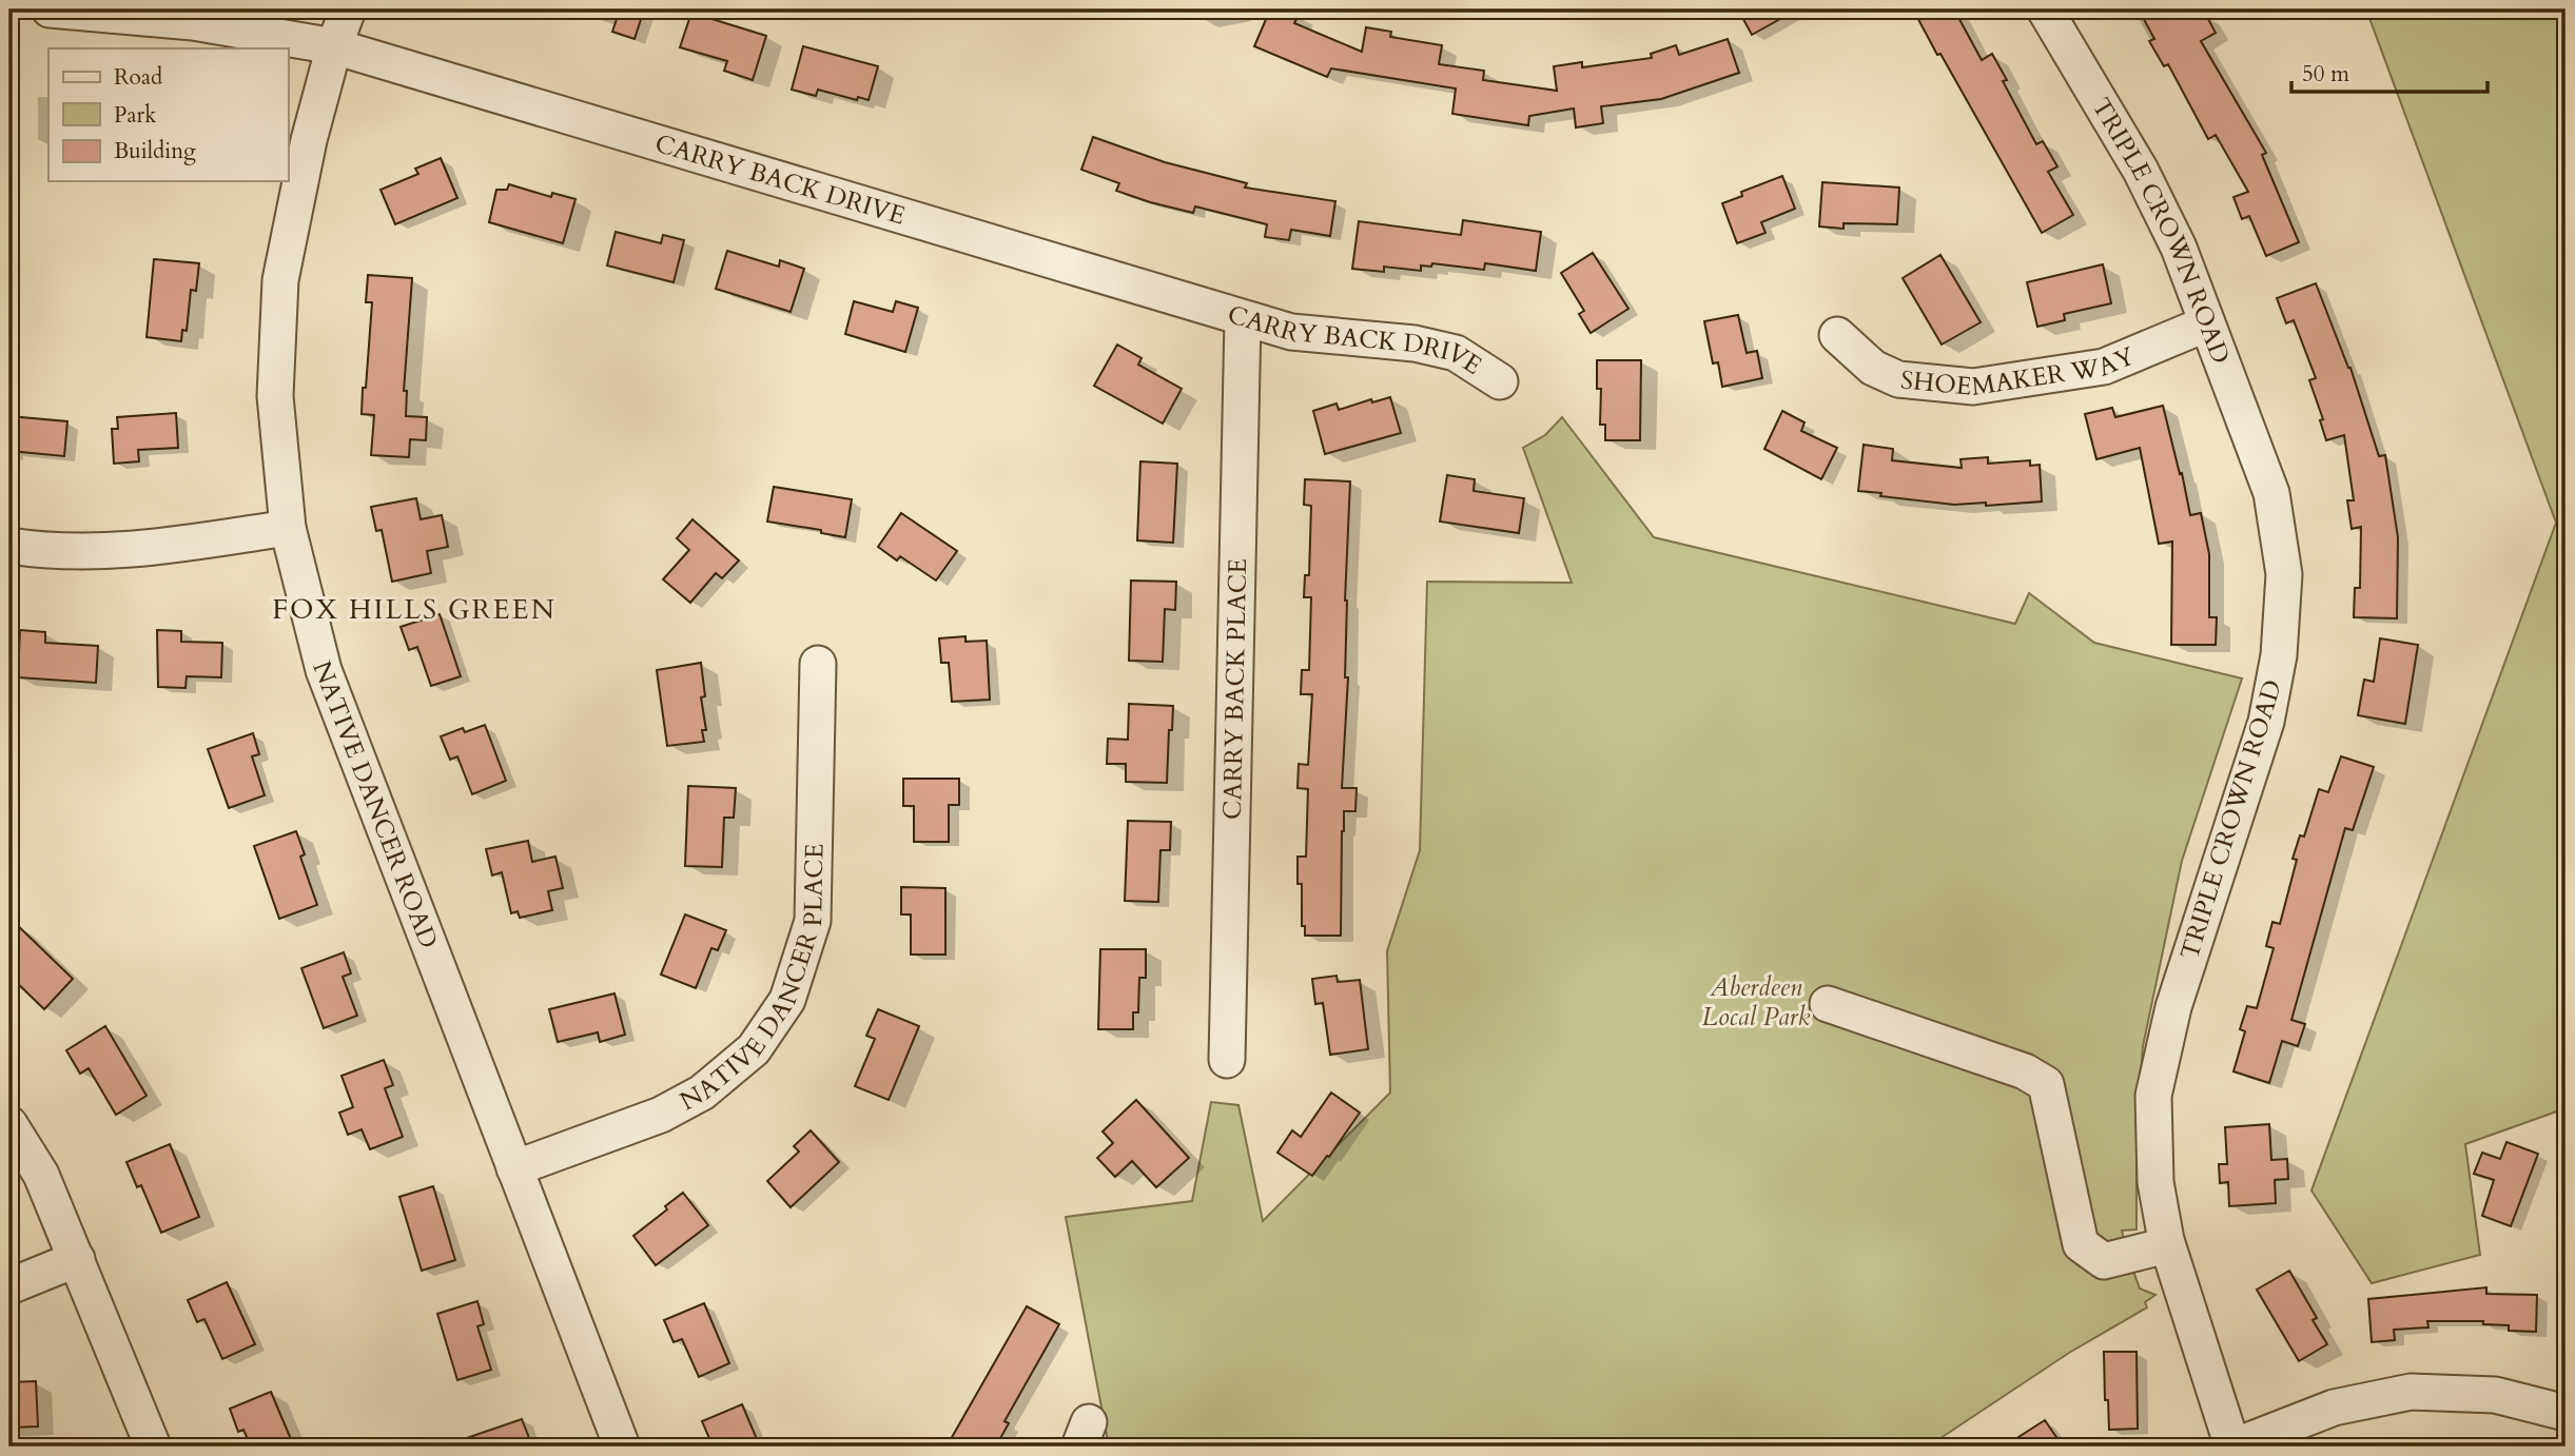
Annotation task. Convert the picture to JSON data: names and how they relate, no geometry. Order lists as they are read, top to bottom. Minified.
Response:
{"streets":{"street":["CARRY BACK DRIVE","TRIPLE CROWN ROAD","SHOEMAKER WAY","CARRY BACK PLACE","NATIVE DANCER ROAD","NATIVE DANCER PLACE"]},"crossings":[["CARRY BACK DRIVE","CARRY BACK PLACE"],["CARRY BACK DRIVE","NATIVE DANCER ROAD"],["TRIPLE CROWN ROAD","SHOEMAKER WAY"],["NATIVE DANCER ROAD","NATIVE DANCER PLACE"]],"districts":["FOX HILLS GREEN"],"parks":["Aberdeen Local Park"],"legend":["Road","Park","Building"],"scale_bar":"50 m"}
